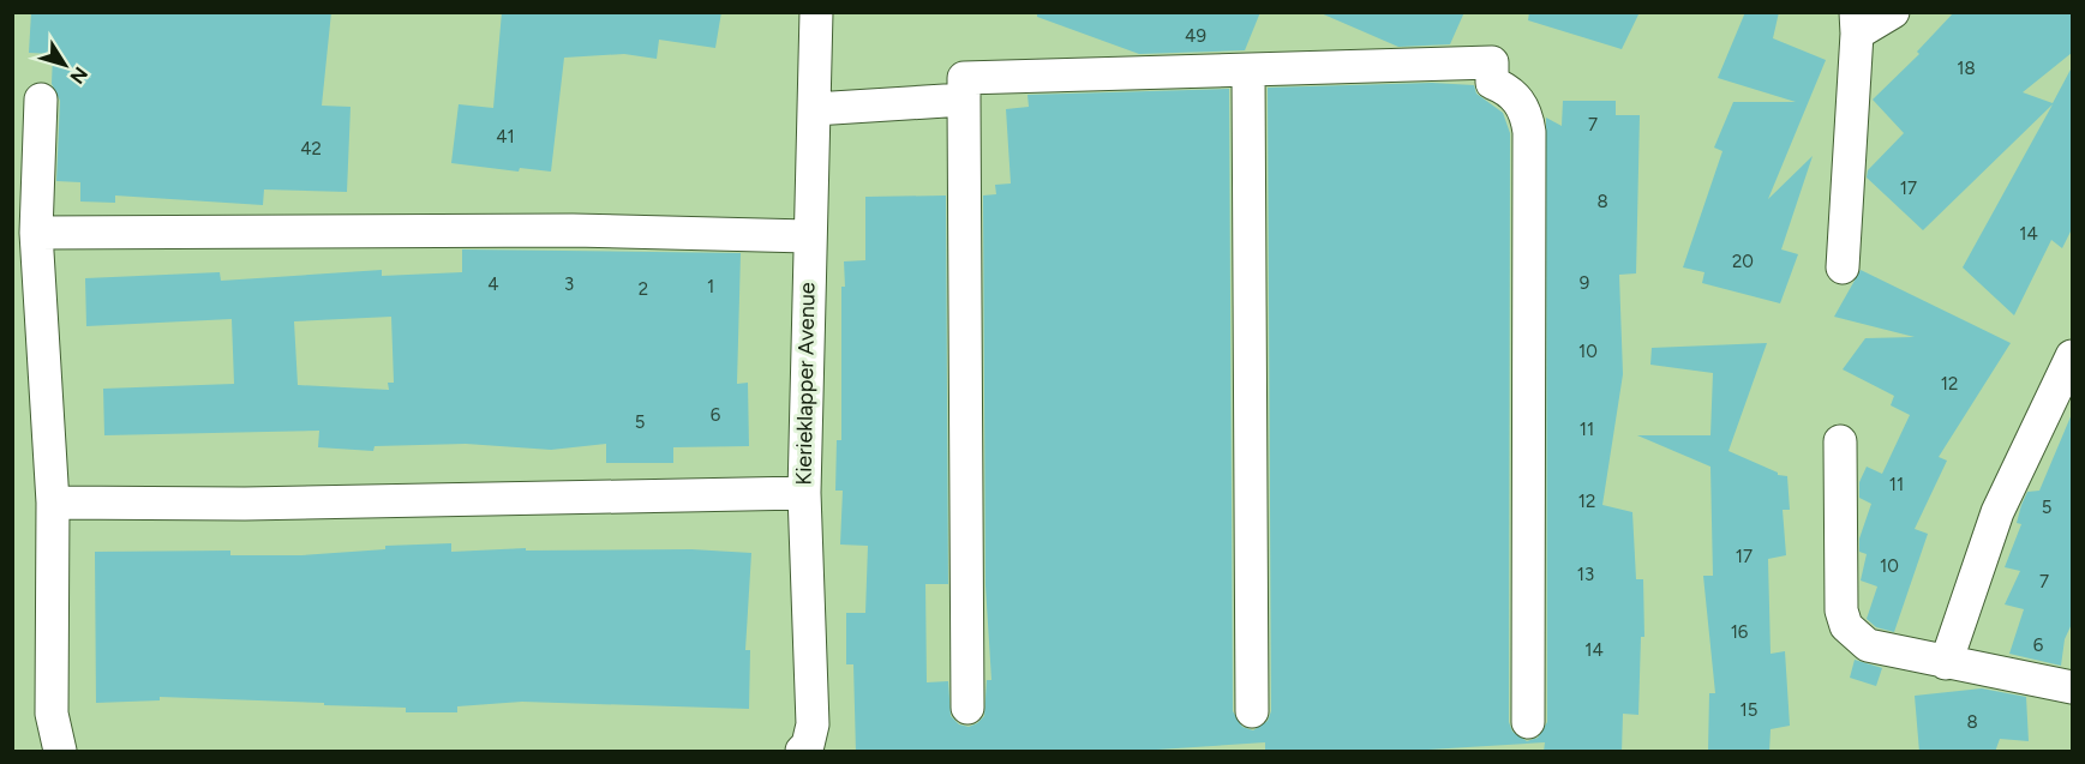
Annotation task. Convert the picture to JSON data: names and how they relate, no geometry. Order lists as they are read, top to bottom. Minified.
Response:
{"streets":{"street":["Kierieklapper Avenue"]},"house_numbers":["49","18","7","41","42","17","8","14","20","9","4","3","1","2","10","12","6","5","11","11","12","5","17","10","13","7","16","6","14","15","8"],"north":"bottom right"}
